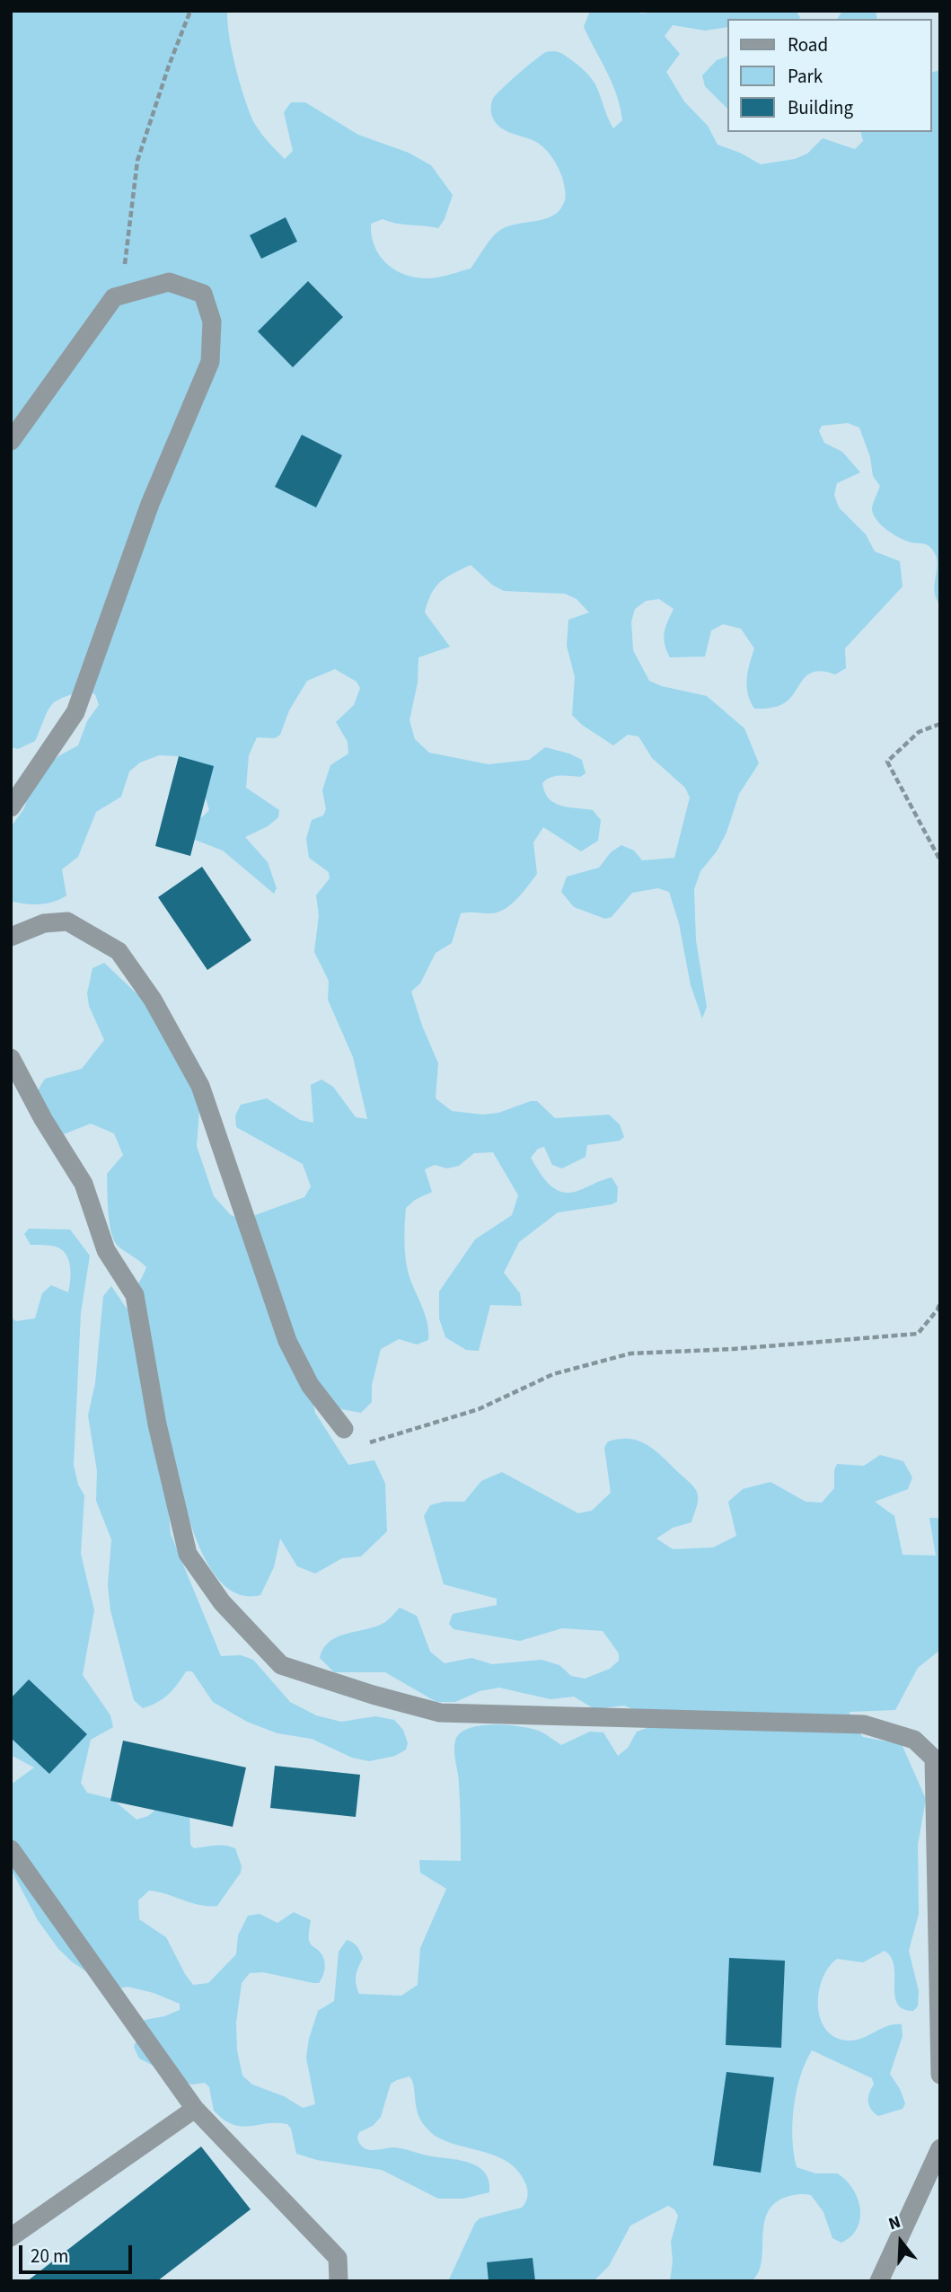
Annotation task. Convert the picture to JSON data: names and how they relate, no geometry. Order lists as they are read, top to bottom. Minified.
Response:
{"legend":["Road","Park","Building"],"scale_bar":"20 m","north":"top"}
